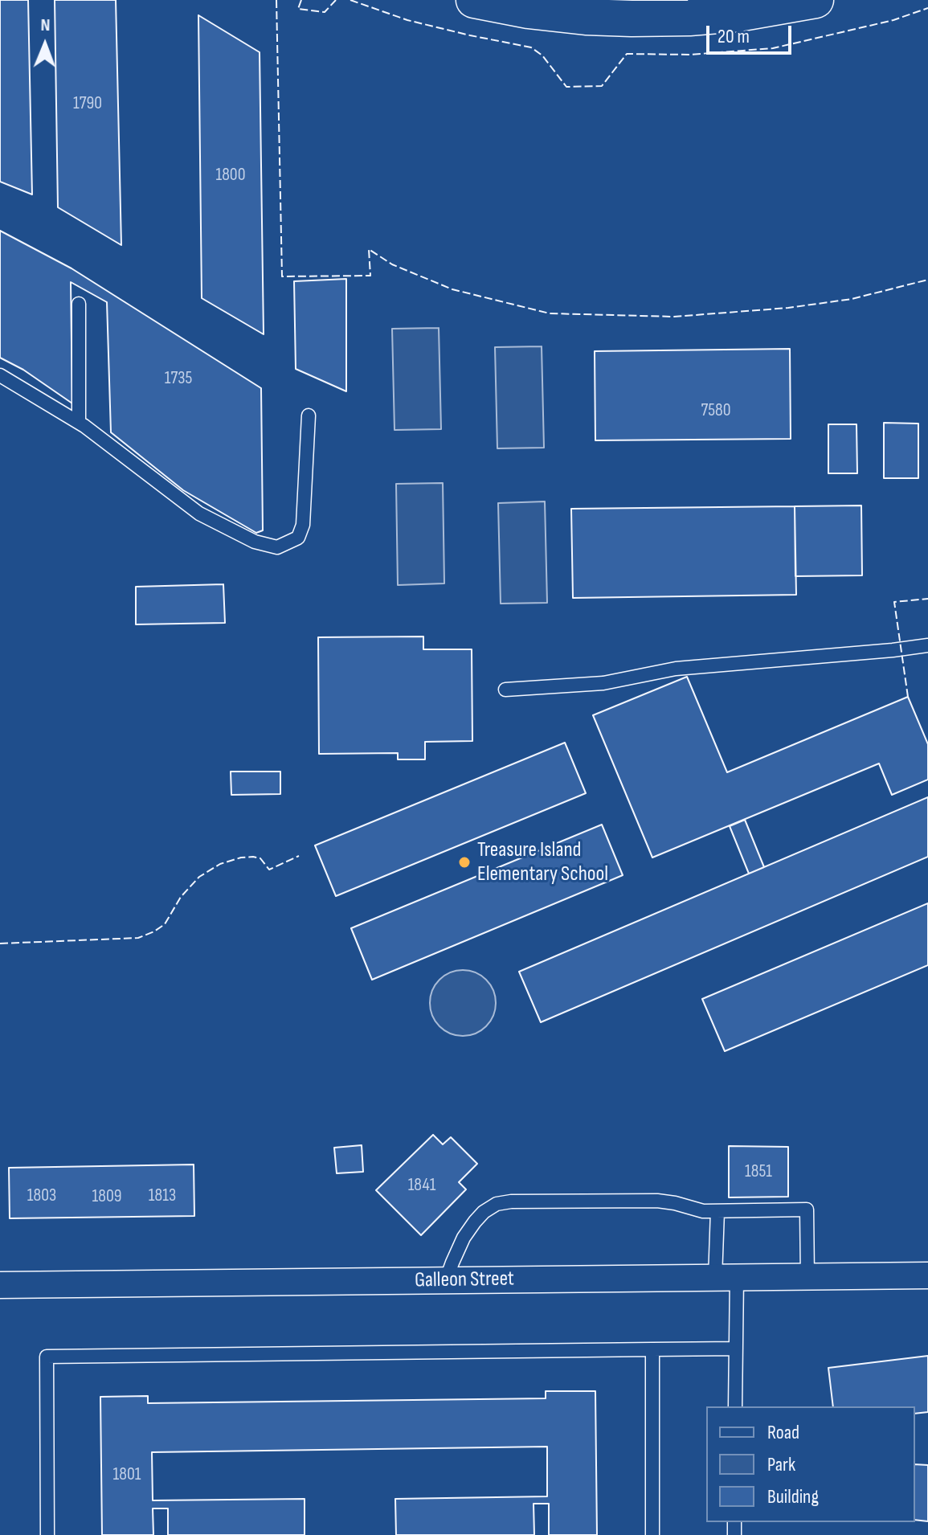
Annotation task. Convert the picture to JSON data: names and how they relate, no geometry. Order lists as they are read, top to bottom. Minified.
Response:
{"streets":{"street":["Galleon Street"]},"places":["Treasure Island Elementary School"],"house_numbers":["1790","1800","1735","7580","1851","1841","1803","1813","1809","1801"],"legend":["Road","Park","Building"],"scale_bar":"20 m","north":"top"}
